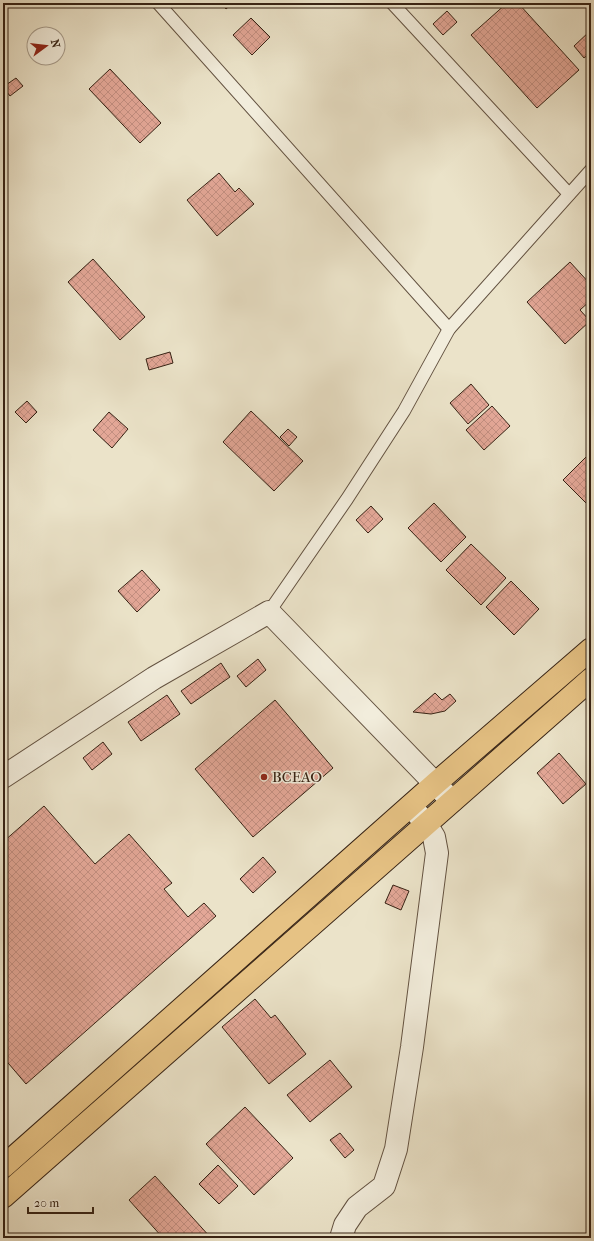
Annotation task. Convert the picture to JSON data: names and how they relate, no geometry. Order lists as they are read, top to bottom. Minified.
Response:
{"places":["BCEAO"],"scale_bar":"20 m","north":"right"}
